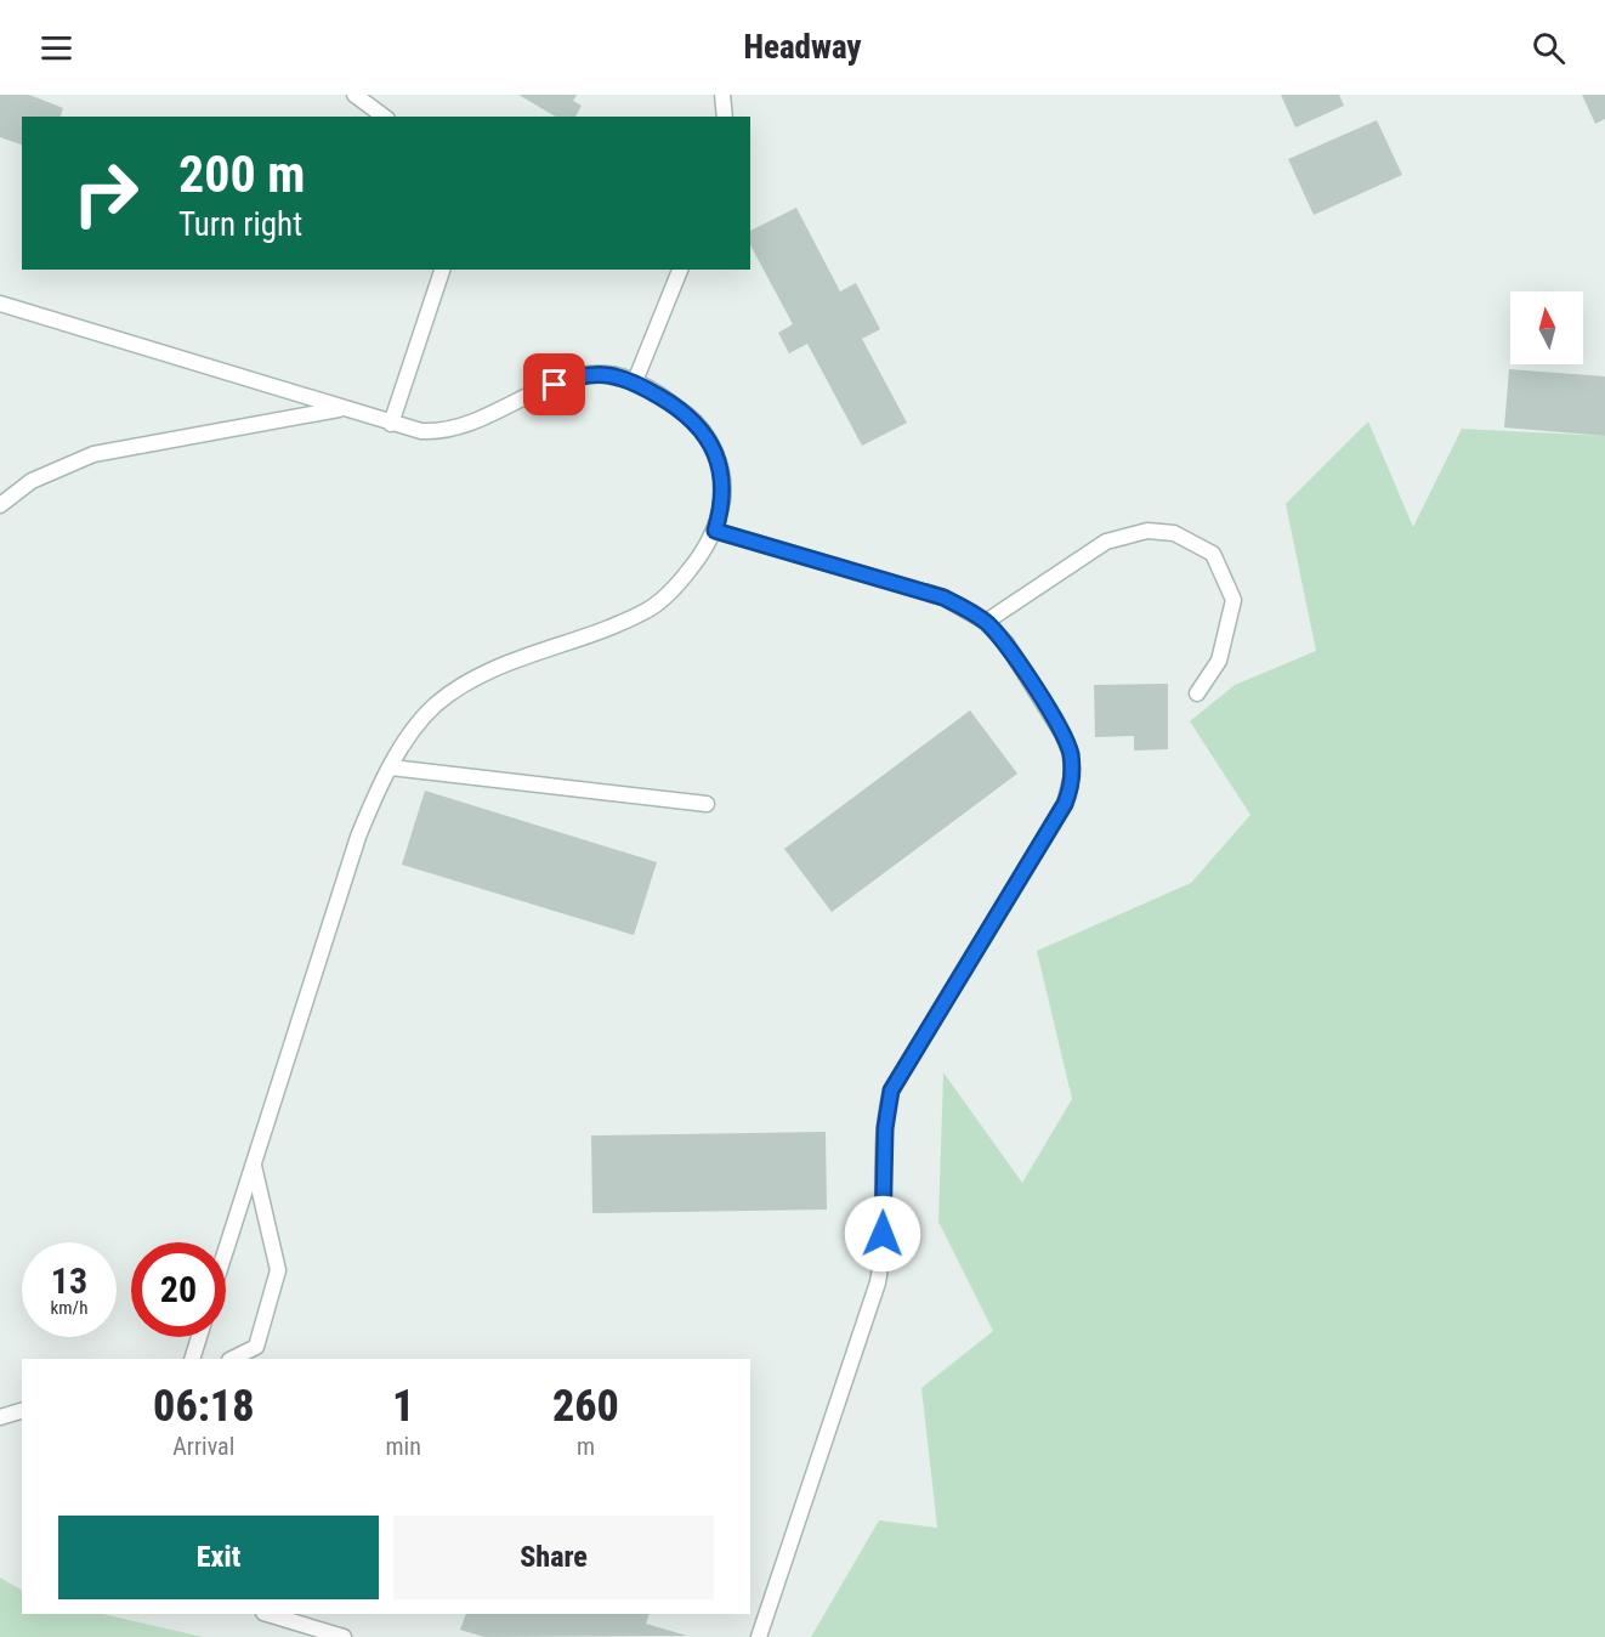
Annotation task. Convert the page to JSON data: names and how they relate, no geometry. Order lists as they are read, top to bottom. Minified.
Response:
{"north":"top","page":{"header":"Headway","turn":["200 m","Turn right"],"speed":"13 km/h","limit":"20","eta":["06:18","Arrival","1","min","260","m"],"buttons":["Exit","Share"]}}
